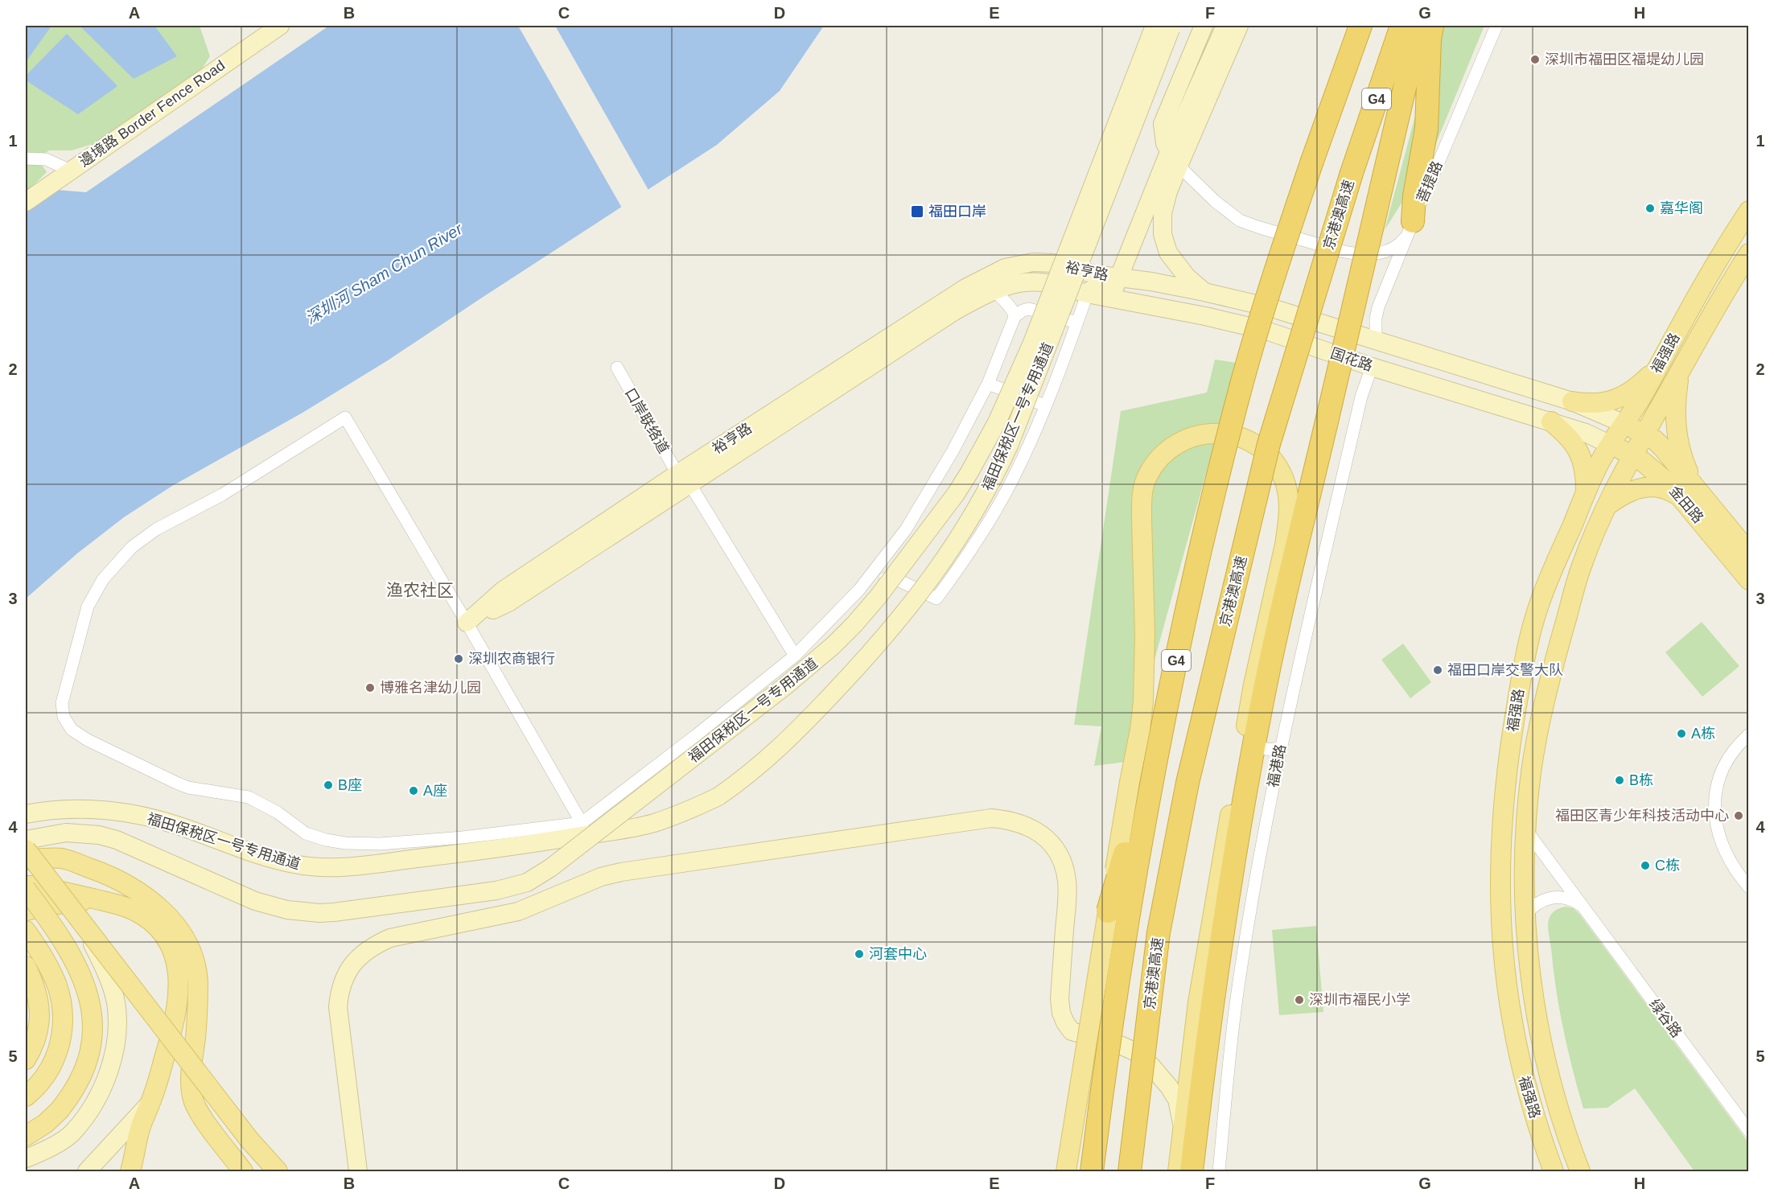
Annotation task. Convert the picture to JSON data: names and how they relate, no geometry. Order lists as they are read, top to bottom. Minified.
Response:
{"streets":{"highway":["G4","京港澳高速"],"main road":["邊境路 Border Fence Road","裕亨路","福强路","国花路","福田保税区一号专用通道","金田路"],"street":["菩提路","口岸联络道","福港路","绿谷路"]},"crossings":[["菩提路","国花路"],["裕亨路","国花路"],["裕亨路","口岸联络道"],["福强路","国花路"],["福强路","金田路"],["福强路","绿谷路"],["国花路","金田路"],["国花路","福港路"]],"districts":["渔农社区"],"water":["深圳河 Sham Chun River"],"places":{"other":["深圳市福田区福堤幼儿园","嘉华阁","深圳农商银行","福田口岸交警大队","博雅名津幼儿园","A栋","B栋","B座","A座","福田区青少年科技活动中心","C栋","河套中心","深圳市福民小学"],"transit":["福田口岸"]},"grid":{"columns":["A","B","C","D","E","F","G","H"],"rows":["1","2","3","4","5"]}}
